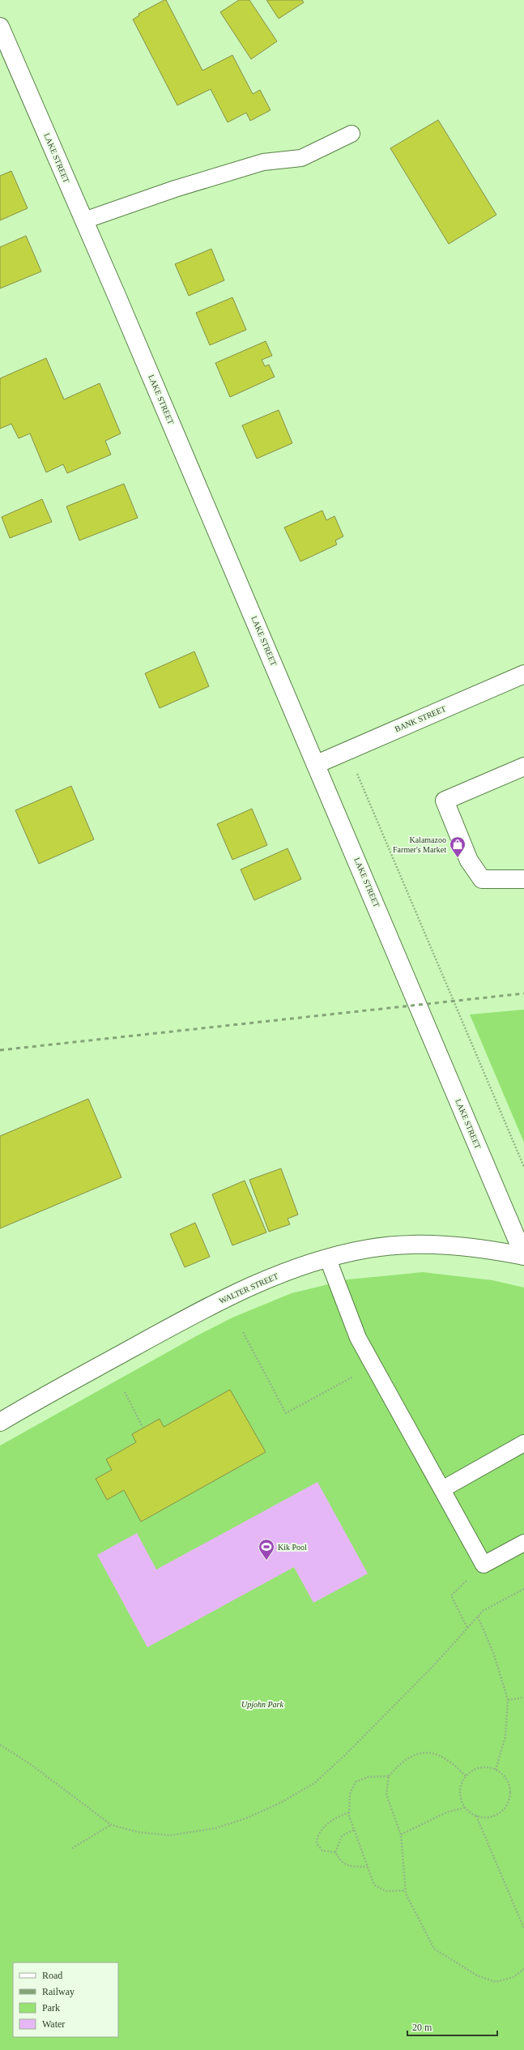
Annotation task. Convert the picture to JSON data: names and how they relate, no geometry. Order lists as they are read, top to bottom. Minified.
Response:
{"streets":{"street":["LAKE STREET","BANK STREET","WALTER STREET"]},"crossings":[["LAKE STREET","BANK STREET"],["LAKE STREET","WALTER STREET"]],"parks":["Upjohn Park"],"places":{"shop":["Kalamazoo Farmer's Market"],"sports":["Kik Pool"]},"legend":["Road","Railway","Park","Water"],"scale_bar":"20 m"}
